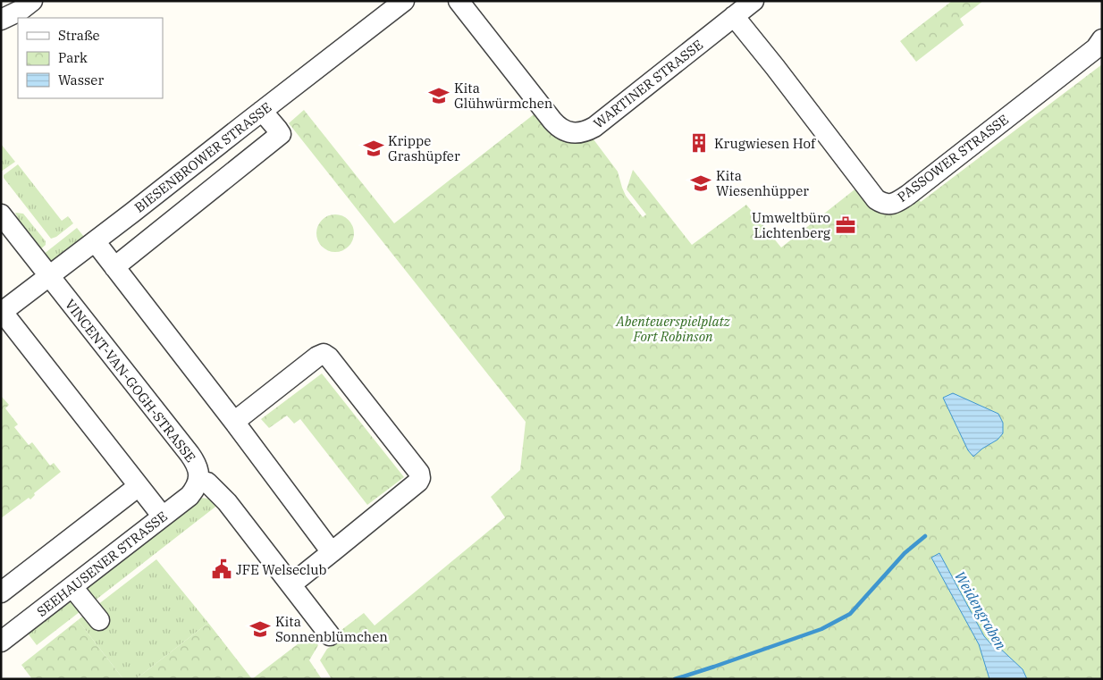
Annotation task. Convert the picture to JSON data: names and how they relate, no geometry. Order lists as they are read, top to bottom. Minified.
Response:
{"streets":{"street":["WARTINER STRASSE","BIESENBROWER STRASSE","PASSOWER STRASSE","VINCENT-VAN-GOGH-STRASSE","SEEHAUSENER STRASSE"]},"crossings":[["WARTINER STRASSE","PASSOWER STRASSE"],["BIESENBROWER STRASSE","VINCENT-VAN-GOGH-STRASSE"],["VINCENT-VAN-GOGH-STRASSE","SEEHAUSENER STRASSE"]],"water":["Weidengraben"],"parks":["Abenteuerspielplatz Fort Robinson"],"places":{"school or university":["Kita Glühwürmchen","Krippe Grashüpfer","Kita Wiesenhüpper","Kita Sonnenblümchen"],"building":["Krugwiesen Hof"],"office":["Umweltbüro Lichtenberg"],"public building":["JFE Welseclub"]},"legend":["Straße","Park","Wasser"]}
